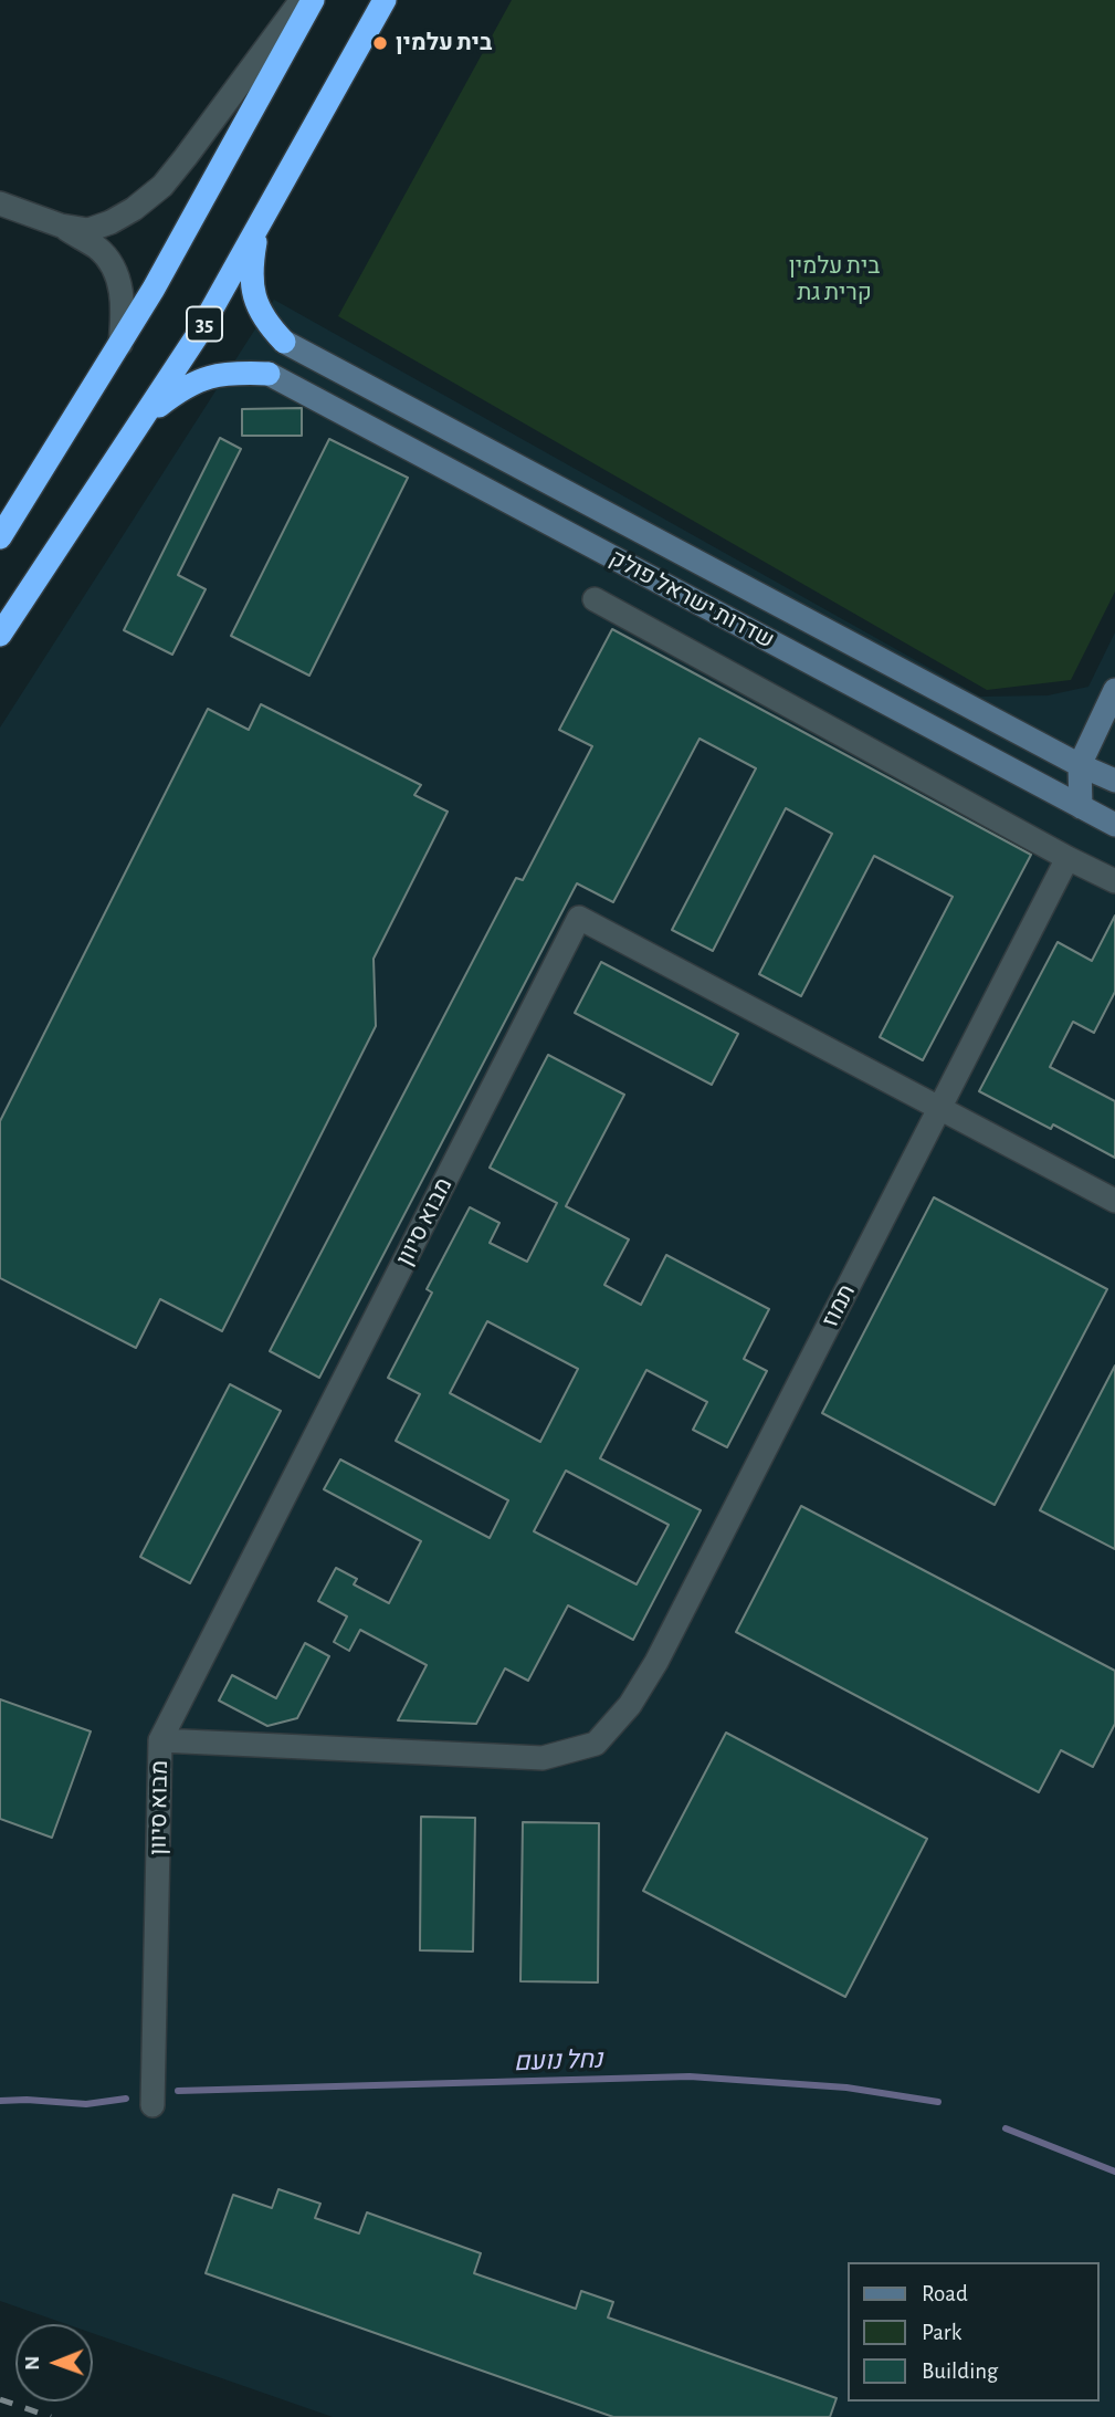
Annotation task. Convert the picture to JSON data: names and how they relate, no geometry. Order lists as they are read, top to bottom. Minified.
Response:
{"streets":{"highway":["35"],"street":["שדרות ישראל פולק","מבוא סיוון","תמוז"]},"crossings":[["מבוא סיוון","תמוז"]],"water":["נחל נועם"],"parks":["בית עלמין קרית גת"],"places":["בית עלמין"],"legend":["Road","Park","Building"],"north":"left"}
